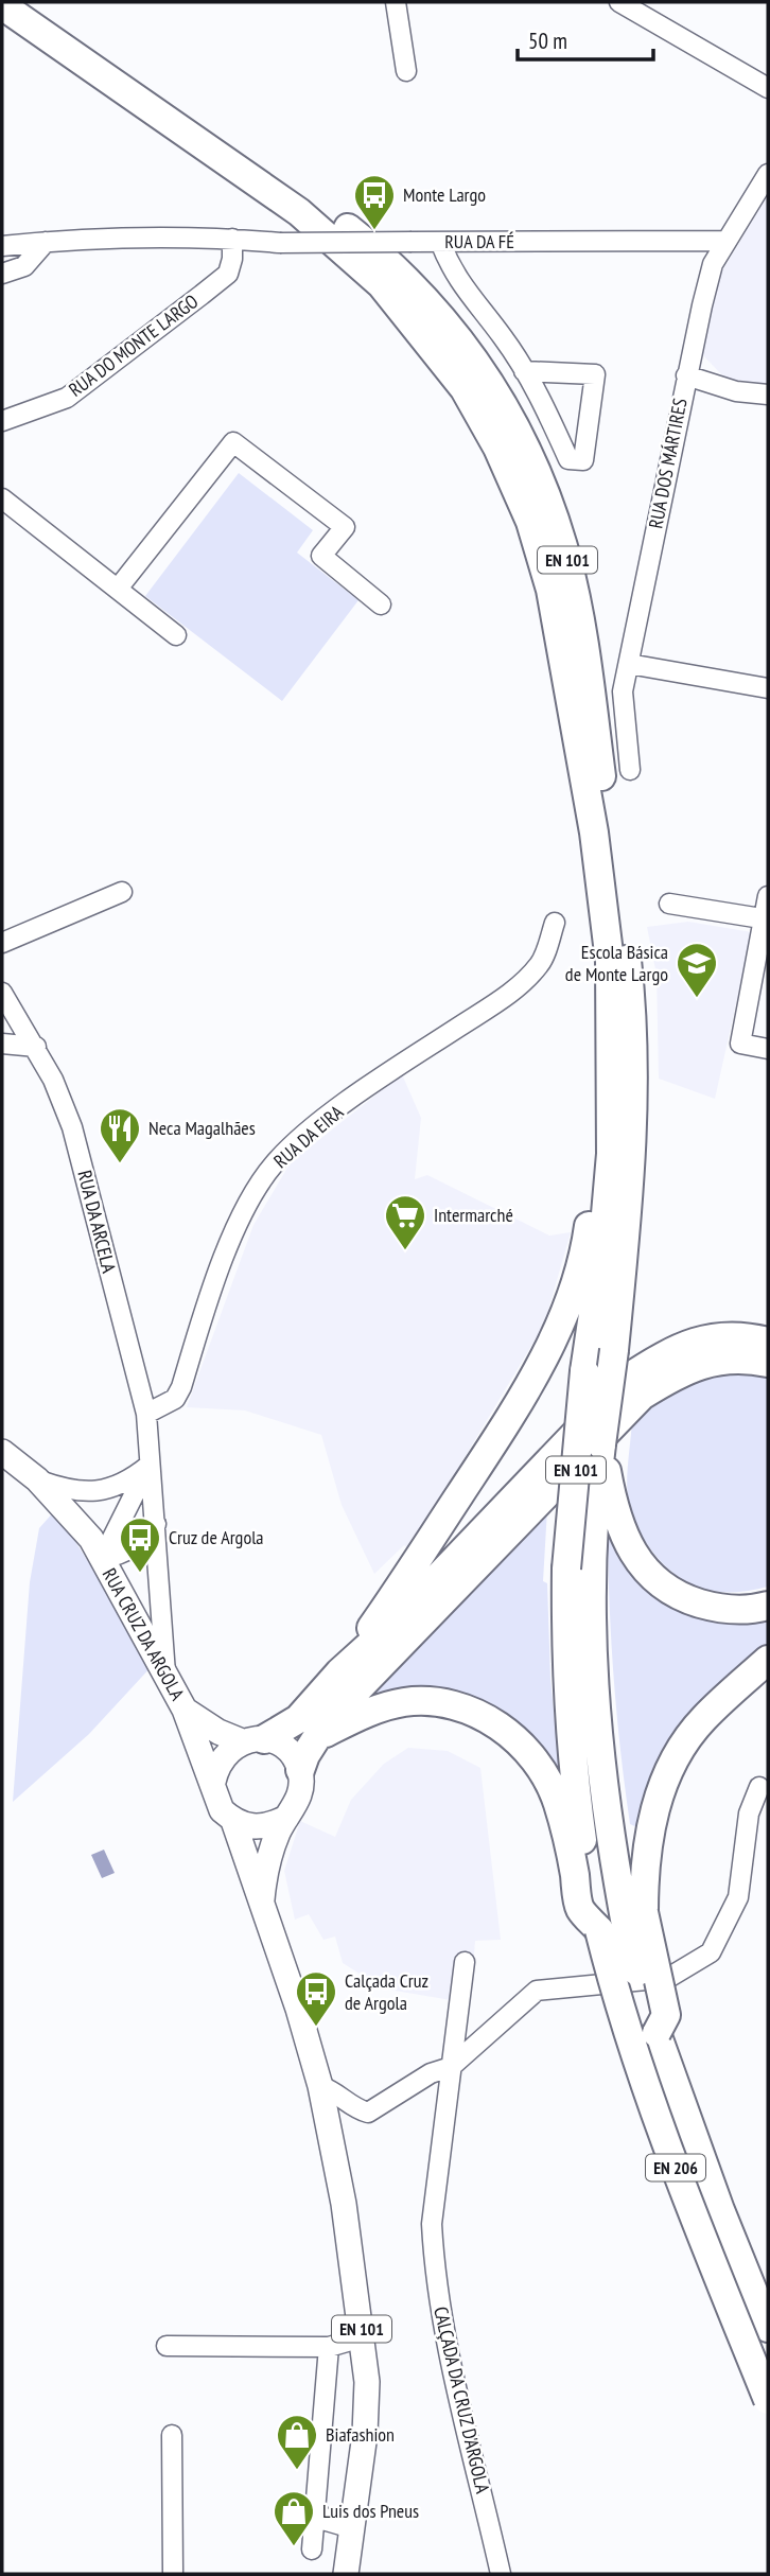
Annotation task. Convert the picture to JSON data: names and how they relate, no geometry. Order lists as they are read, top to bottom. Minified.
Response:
{"streets":{"highway":["EN 101","EN 206"],"main road":["RUA CRUZ DA ARGOLA"],"street":["RUA DA FÉ","RUA DO MONTE LARGO","RUA DOS MÁRTIRES","RUA DA EIRA","RUA DA ARCELA","CALÇADA DA CRUZ D'ARGOLA"]},"crossings":[["RUA DA FÉ","RUA DO MONTE LARGO"],["RUA DA FÉ","RUA DOS MÁRTIRES"],["EN 101","RUA CRUZ DA ARGOLA"],["EN 101","EN 206"],["RUA DA EIRA","RUA DA ARCELA"],["RUA DA ARCELA","RUA CRUZ DA ARGOLA"]],"places":{"bus stop":["Monte Largo","Cruz de Argola","Calçada Cruz de Argola"],"school or university":["Escola Básica de Monte Largo"],"restaurant":["Neca Magalhães"],"supermarket":["Intermarché"],"shop":["Biafashion","Luis dos Pneus"]},"scale_bar":"50 m"}
